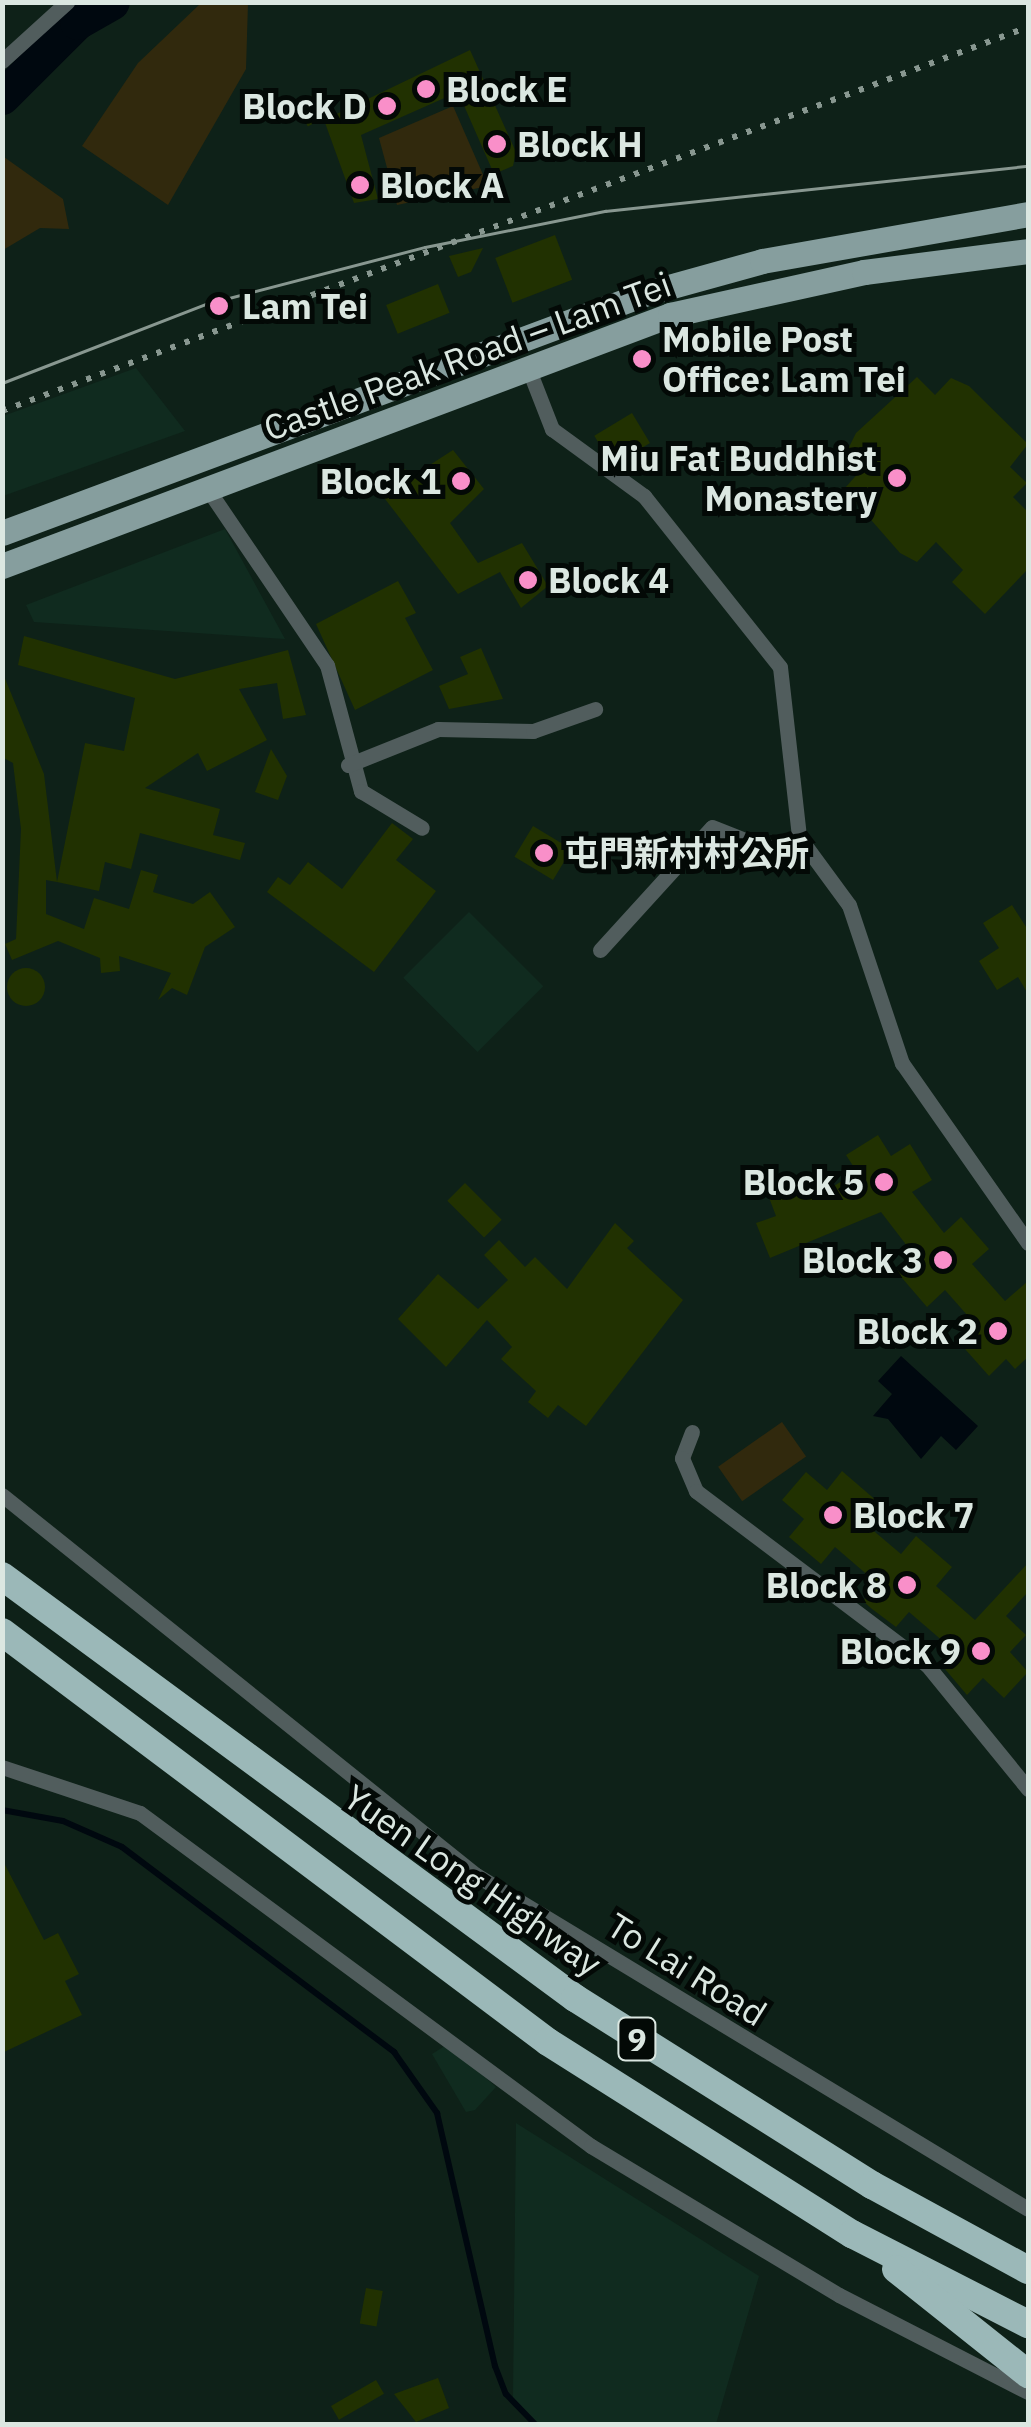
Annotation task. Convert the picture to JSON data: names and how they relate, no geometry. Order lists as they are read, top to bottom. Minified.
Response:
{"streets":{"highway":["Yuen Long Highway","9"],"main road":["Castle Peak Road – Lam Tei"],"street":["To Lai Road"]},"places":["Block E","Block D","Block H","Block A","Lam Tei","Mobile Post Office: Lam Tei","Miu Fat Buddhist Monastery","Block 1","Block 4","屯門新村村公所","Block 5","Block 3","Block 2","Block 7","Block 8","Block 9"]}
